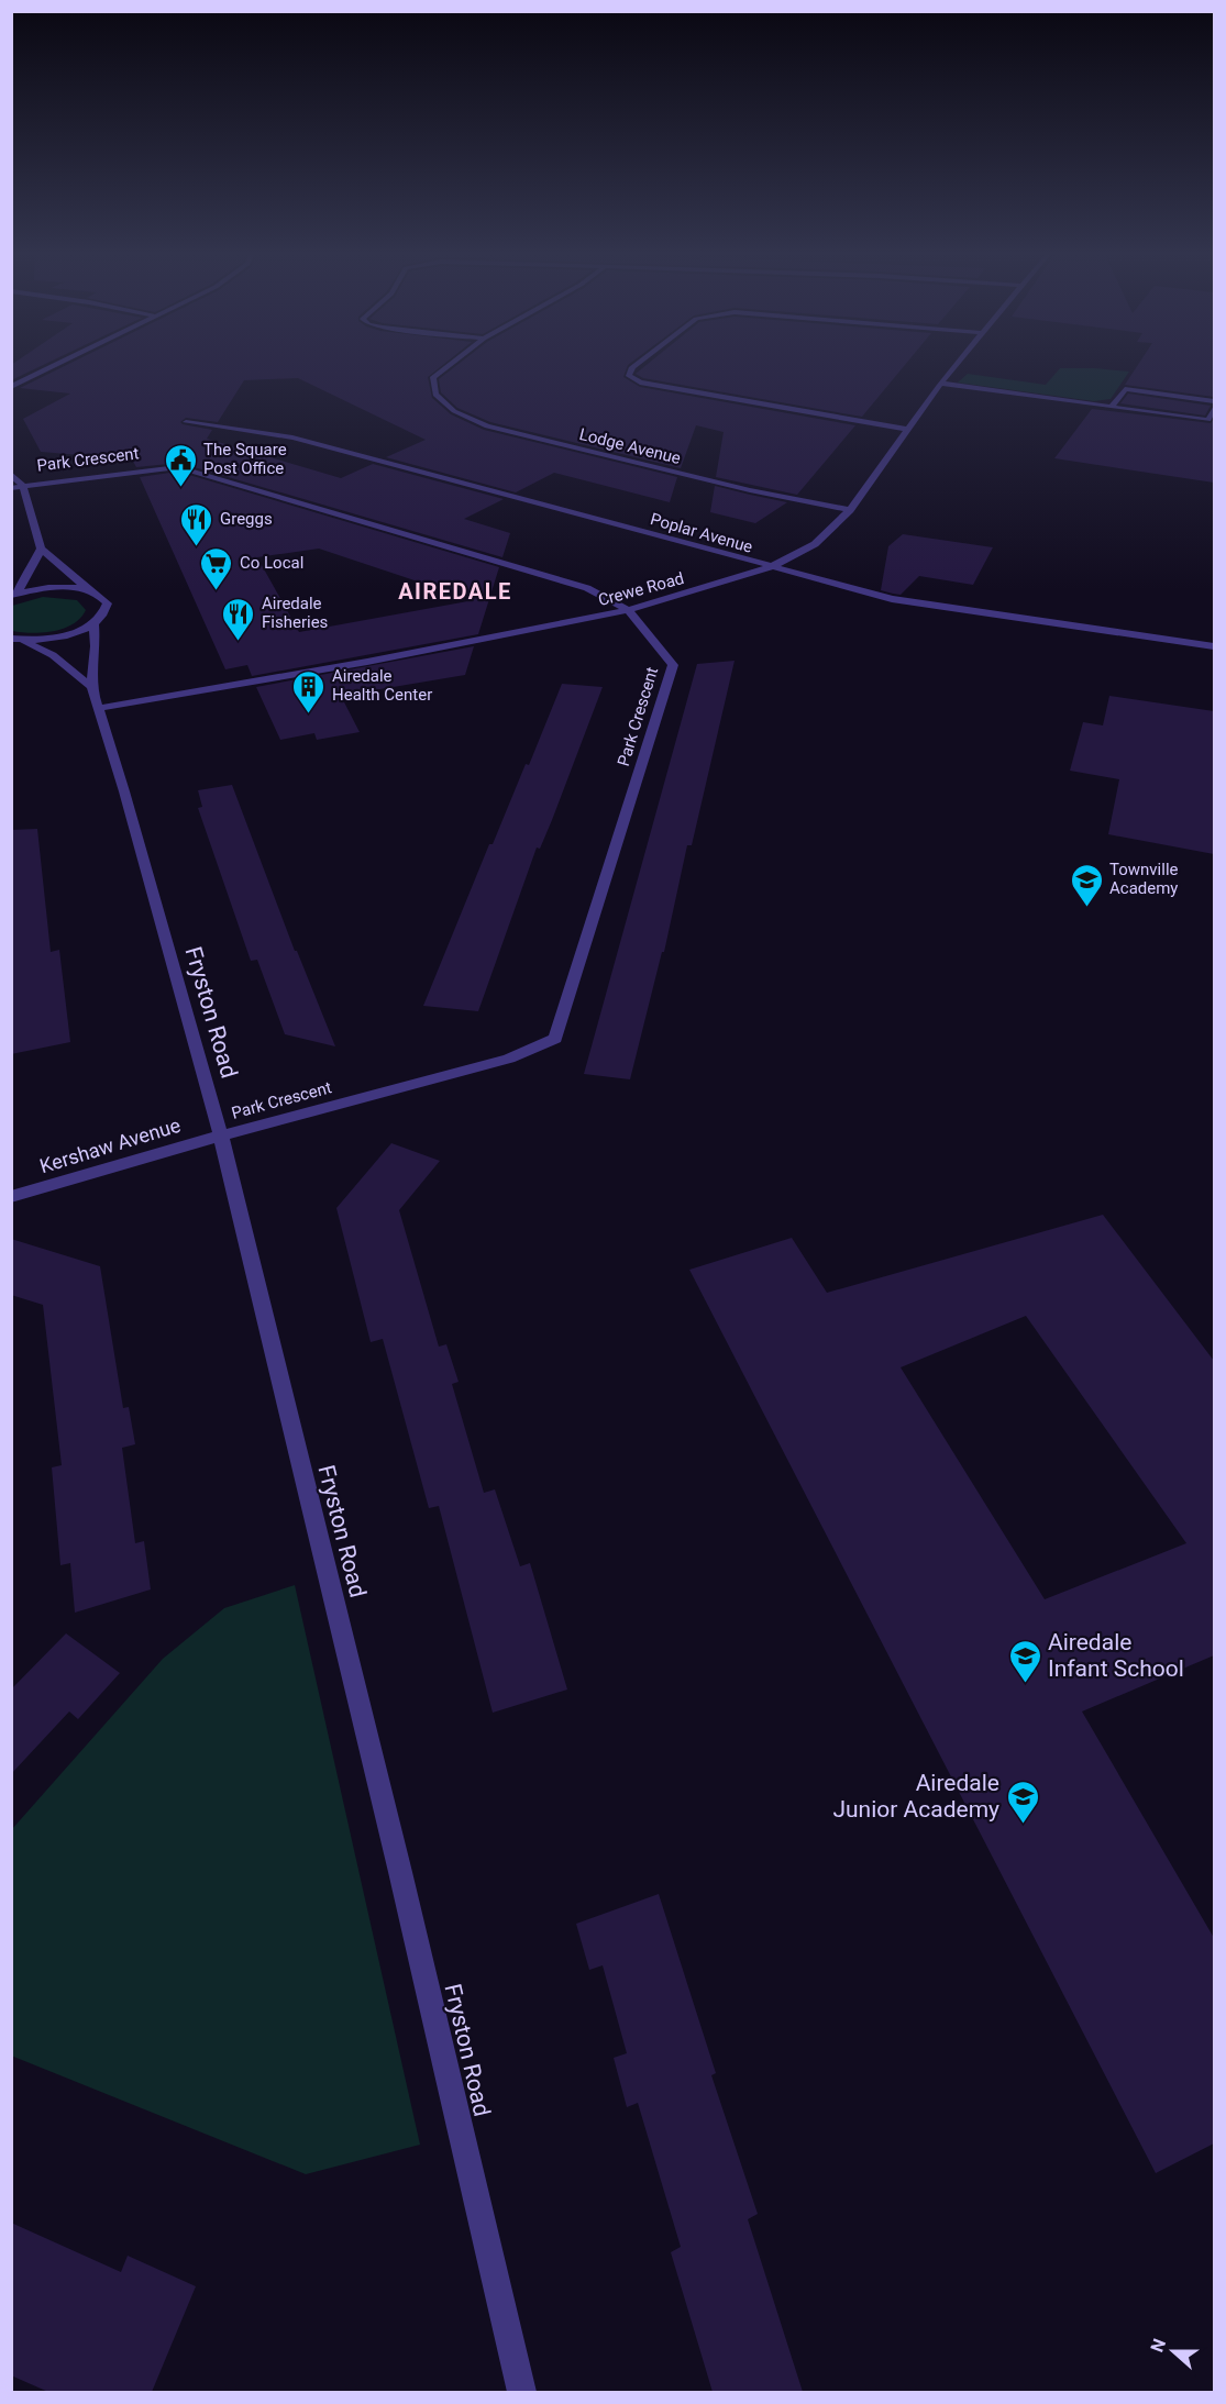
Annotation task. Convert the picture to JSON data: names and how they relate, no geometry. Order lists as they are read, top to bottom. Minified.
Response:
{"streets":{"street":["Lodge Avenue","Park Crescent","Poplar Avenue","Crewe Road","Fryston Road","Kershaw Avenue"]},"crossings":[["Lodge Avenue","Crewe Road"],["Park Crescent","Crewe Road"],["Park Crescent","Fryston Road"],["Park Crescent","Kershaw Avenue"],["Poplar Avenue","Crewe Road"],["Crewe Road","Fryston Road"],["Fryston Road","Kershaw Avenue"]],"districts":["AIREDALE"],"places":{"public building":["The Square Post Office"],"restaurant":["Greggs","Airedale Fisheries"],"supermarket":["Co Local"],"building":["Airedale Health Center"],"school or university":["Townville Academy","Airedale Infant School","Airedale Junior Academy"]},"north":"left"}
